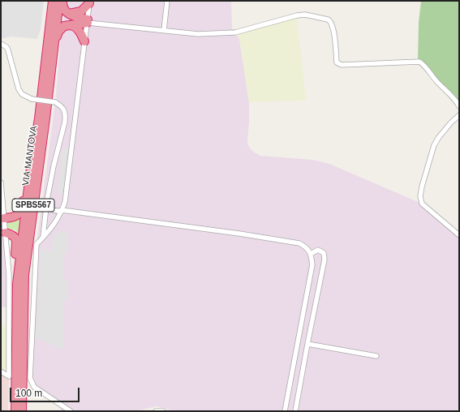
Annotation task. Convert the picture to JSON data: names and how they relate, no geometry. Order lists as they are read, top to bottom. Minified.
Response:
{"streets":{"highway":["VIA MANTOVA","SPBS567"]},"scale_bar":"100 m"}
